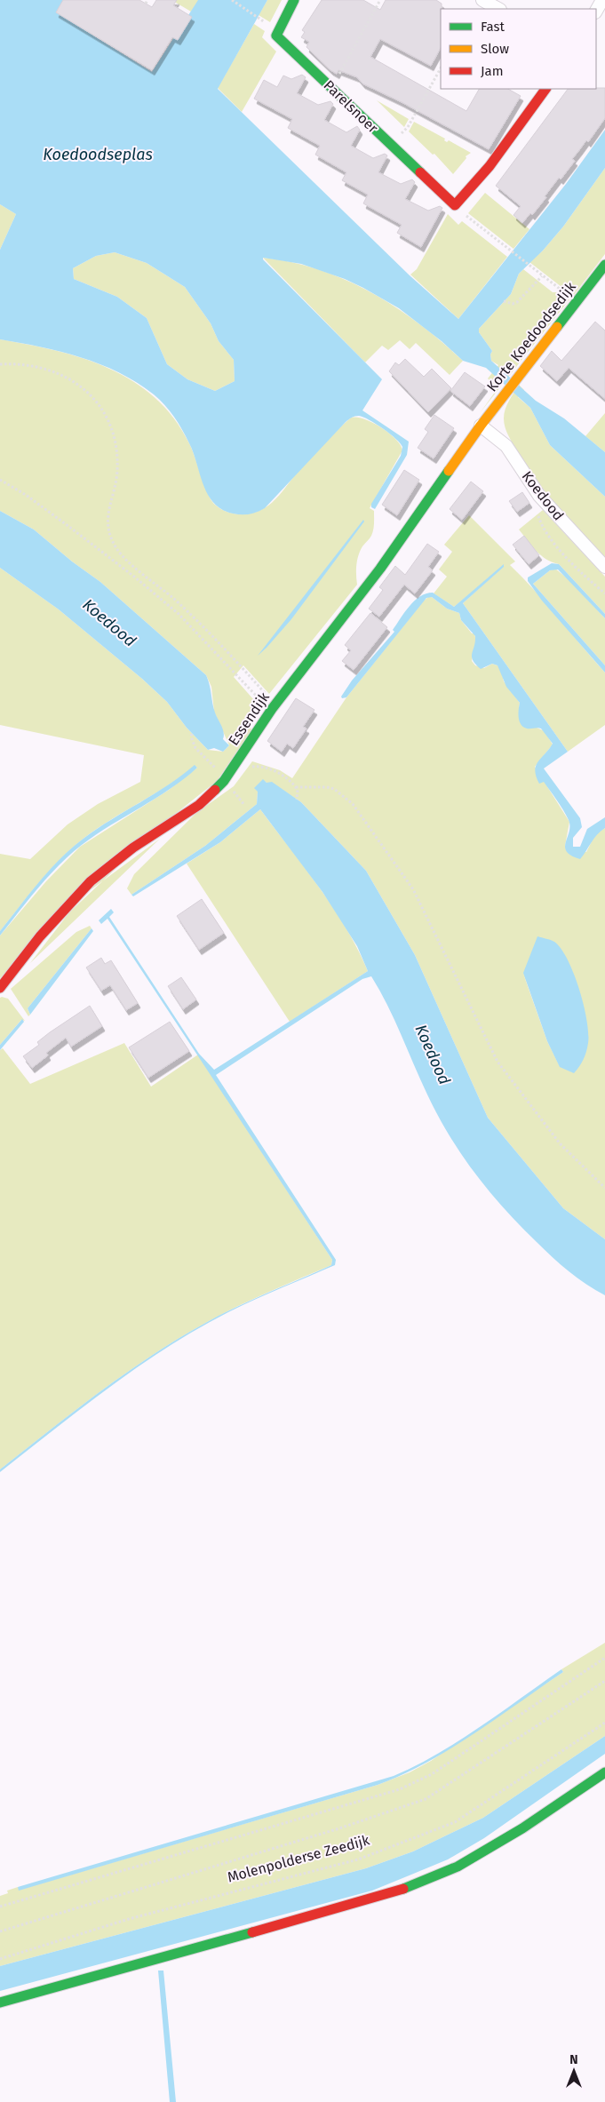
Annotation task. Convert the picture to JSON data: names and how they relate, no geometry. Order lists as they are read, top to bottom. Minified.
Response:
{"streets":{"street":["Parelsnoer","Korte Koedoodsedijk","Koedood","Essendijk"],"path":["Molenpolderse Zeedijk"]},"crossings":[["Parelsnoer","Korte Koedoodsedijk"],["Korte Koedoodsedijk","Koedood"],["Korte Koedoodsedijk","Essendijk"],["Koedood","Essendijk"]],"water":["Koedoodseplas","Koedood"],"legend":["Fast","Slow","Jam"],"north":"top"}
